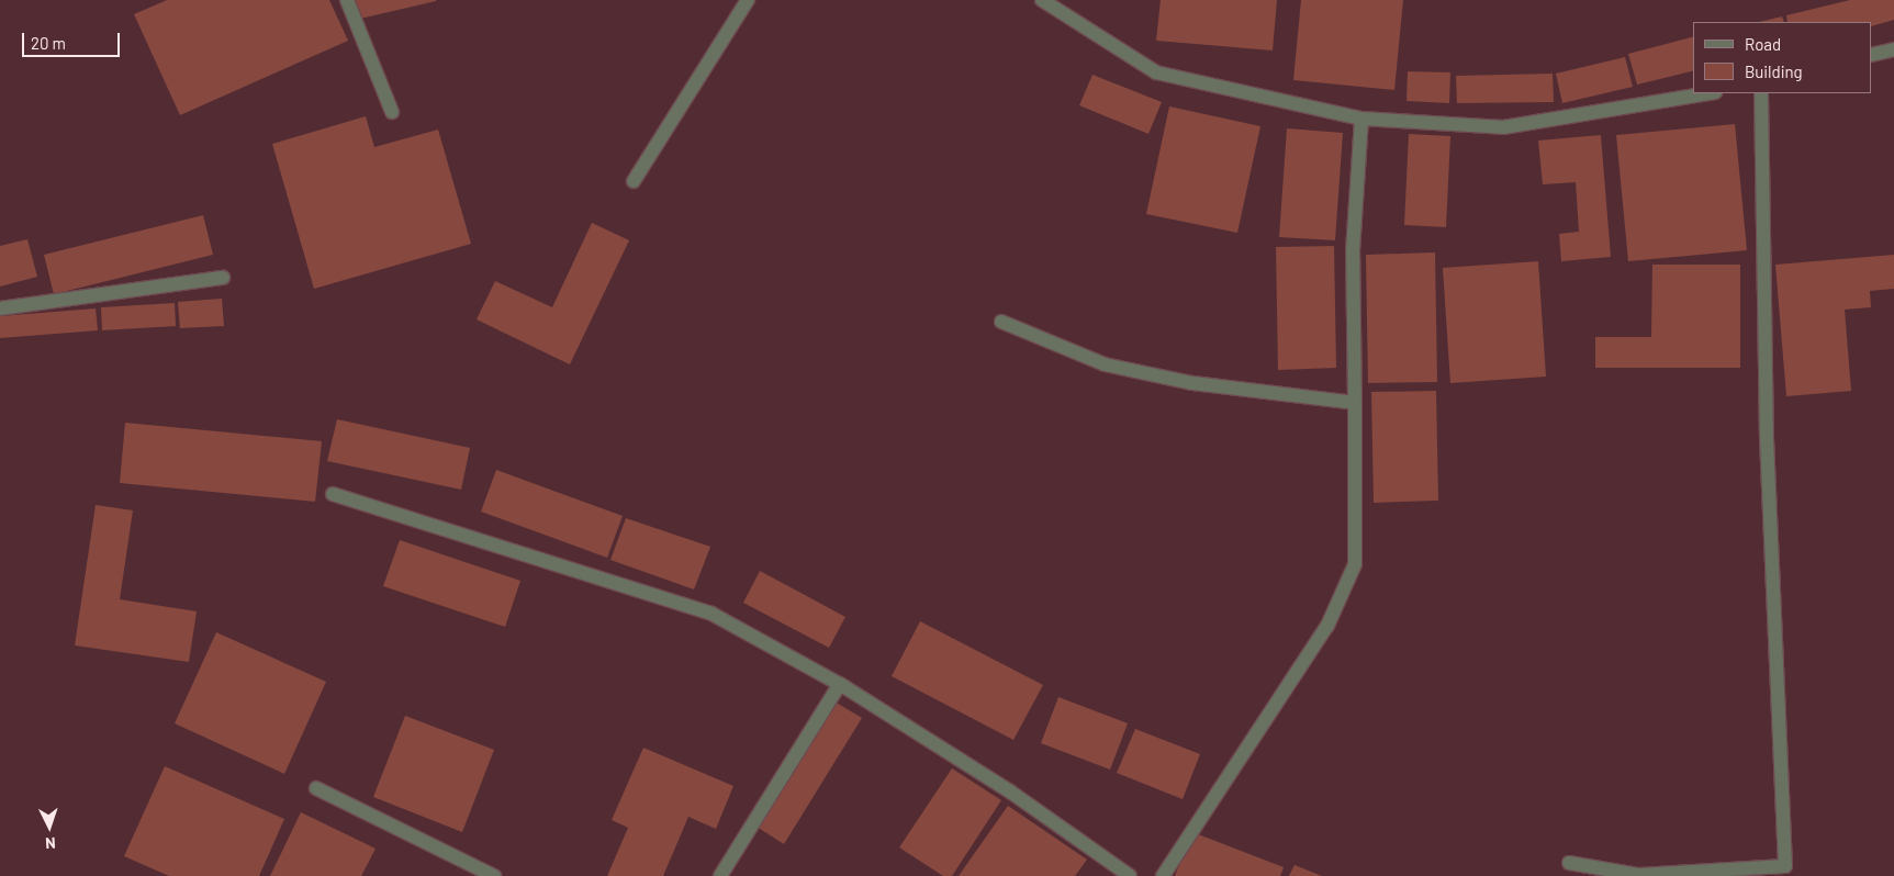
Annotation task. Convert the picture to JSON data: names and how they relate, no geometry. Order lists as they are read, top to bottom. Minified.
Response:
{"legend":["Road","Building"],"scale_bar":"20 m","north":"bottom"}
